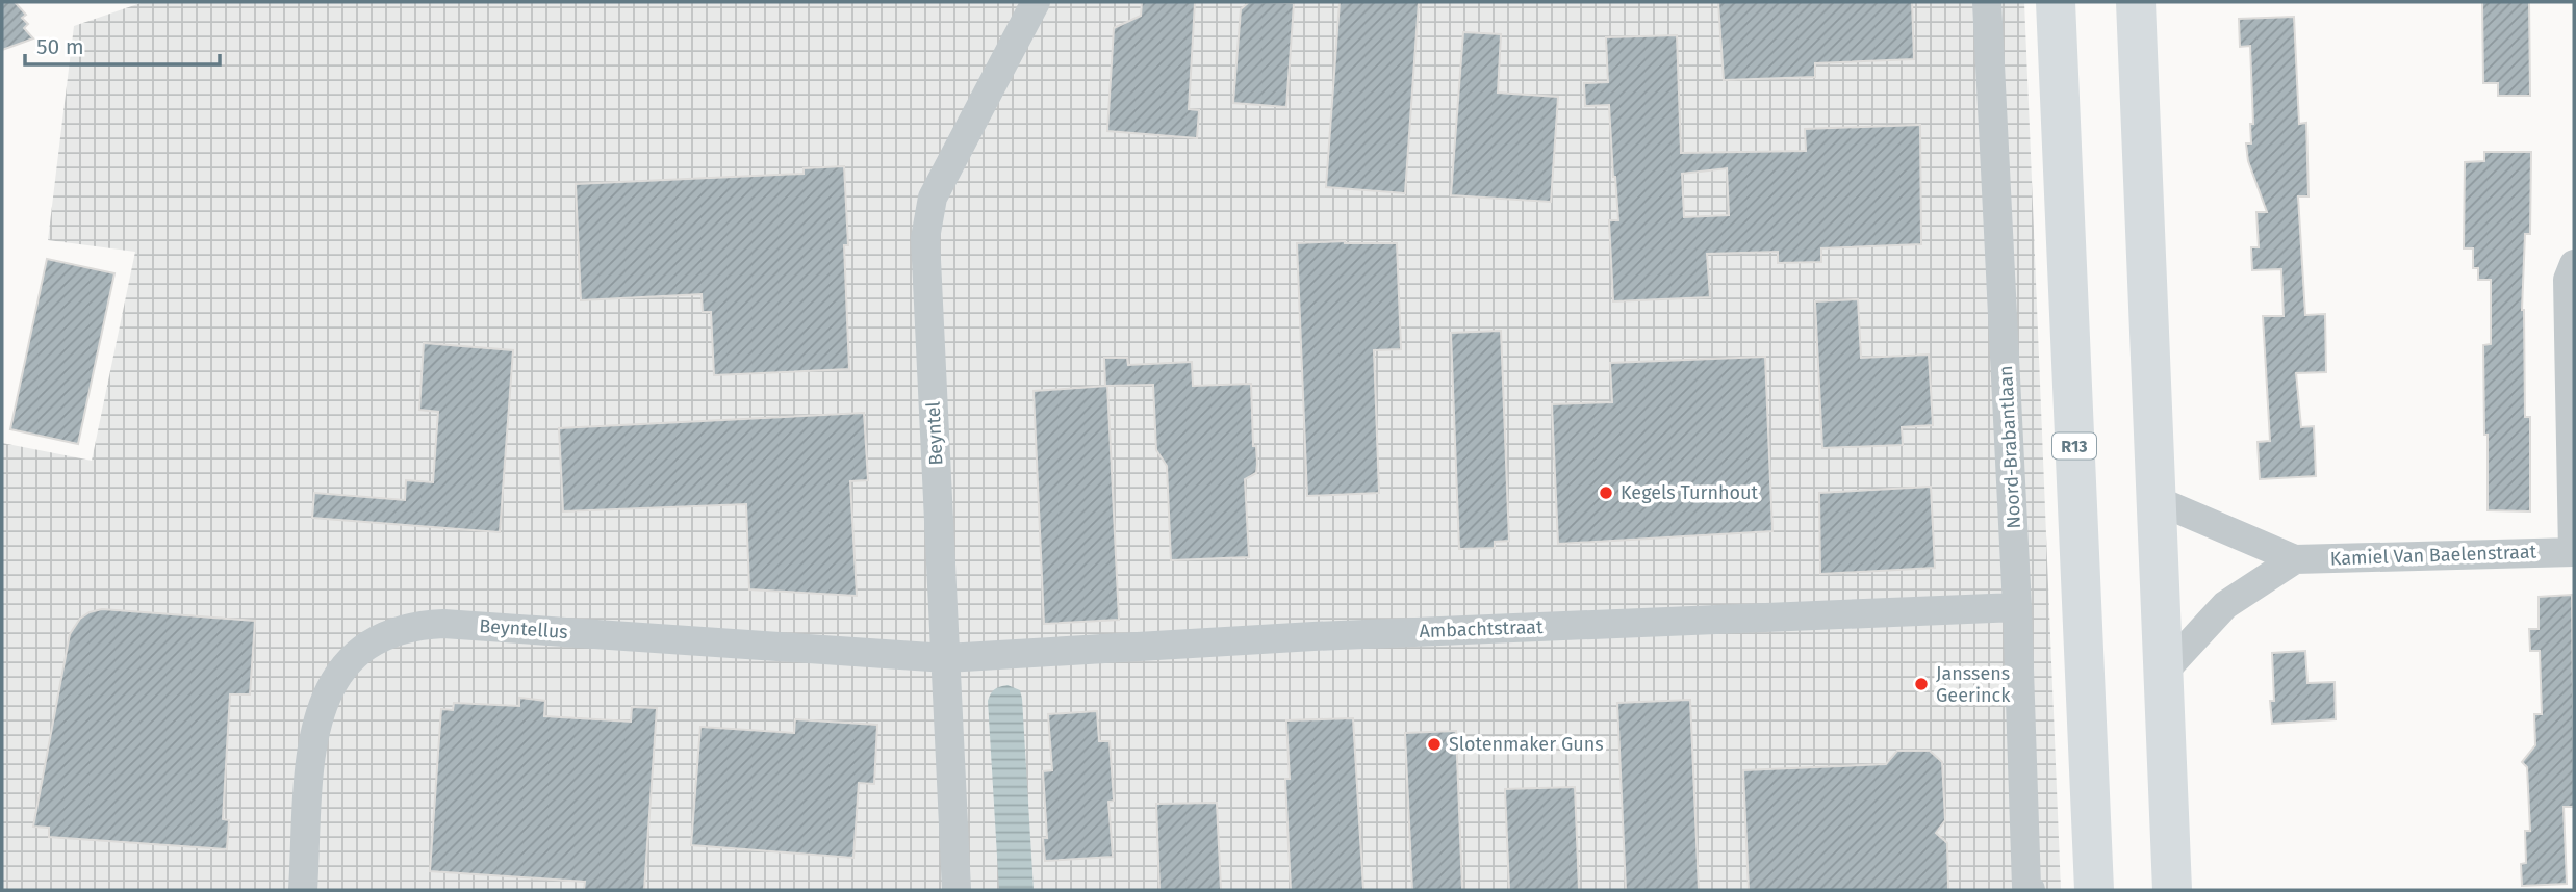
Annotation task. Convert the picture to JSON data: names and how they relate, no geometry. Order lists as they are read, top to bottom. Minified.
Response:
{"streets":{"main road":["R13"],"street":["Beyntel","Noord-Brabantlaan","Kamiel Van Baelenstraat","Beyntellus","Ambachtstraat"]},"crossings":[["Beyntel","Beyntellus"],["Beyntel","Ambachtstraat"],["Noord-Brabantlaan","Ambachtstraat"],["Beyntellus","Ambachtstraat"]],"places":["Kegels Turnhout","Janssens Geerinck","Slotenmaker Guns"],"scale_bar":"50 m"}
